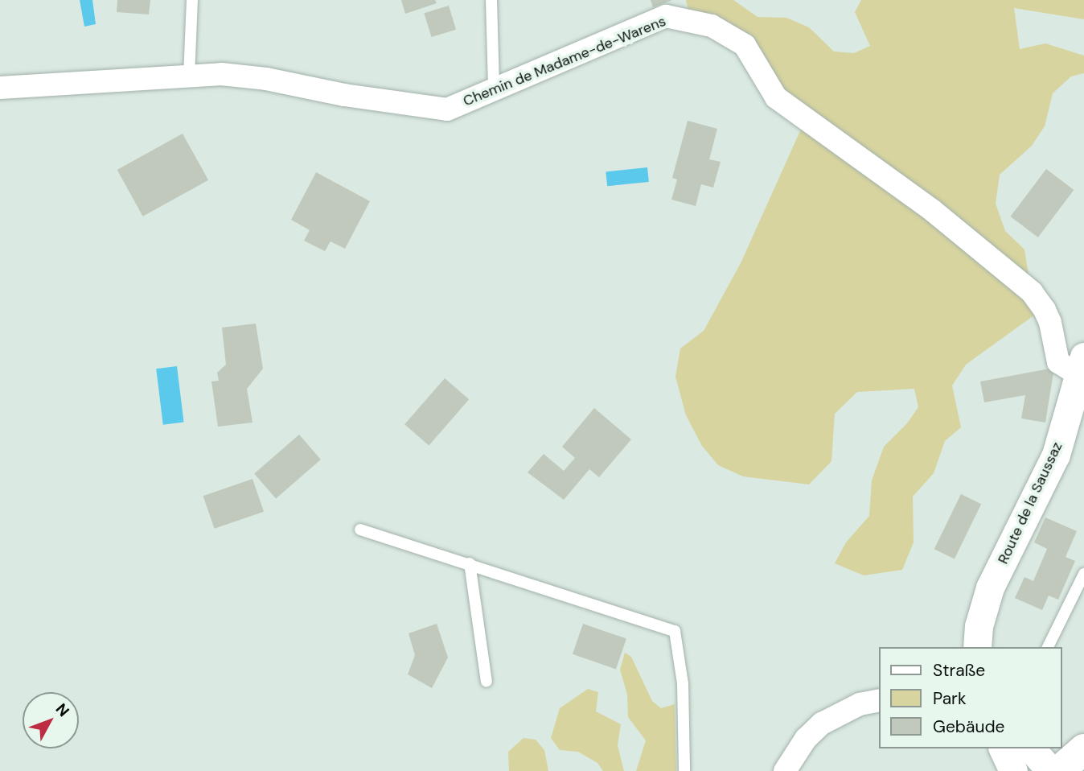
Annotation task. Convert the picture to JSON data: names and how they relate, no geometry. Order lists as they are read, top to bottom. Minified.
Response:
{"streets":{"street":["Chemin de Madame-de-Warens","Route de la Saussaz"]},"crossings":[["Chemin de Madame-de-Warens","Route de la Saussaz"]],"legend":["Straße","Park","Gebäude"],"north":"top right"}
